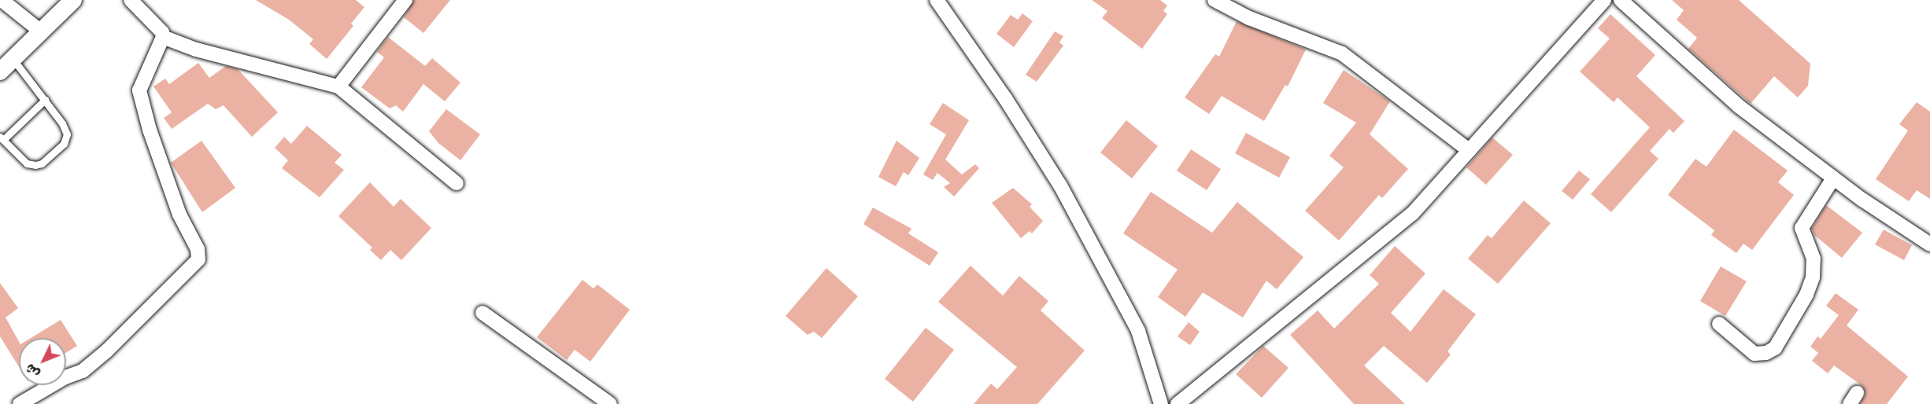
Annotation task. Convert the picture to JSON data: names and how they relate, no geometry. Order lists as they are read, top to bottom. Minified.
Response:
{"north":"bottom left"}
